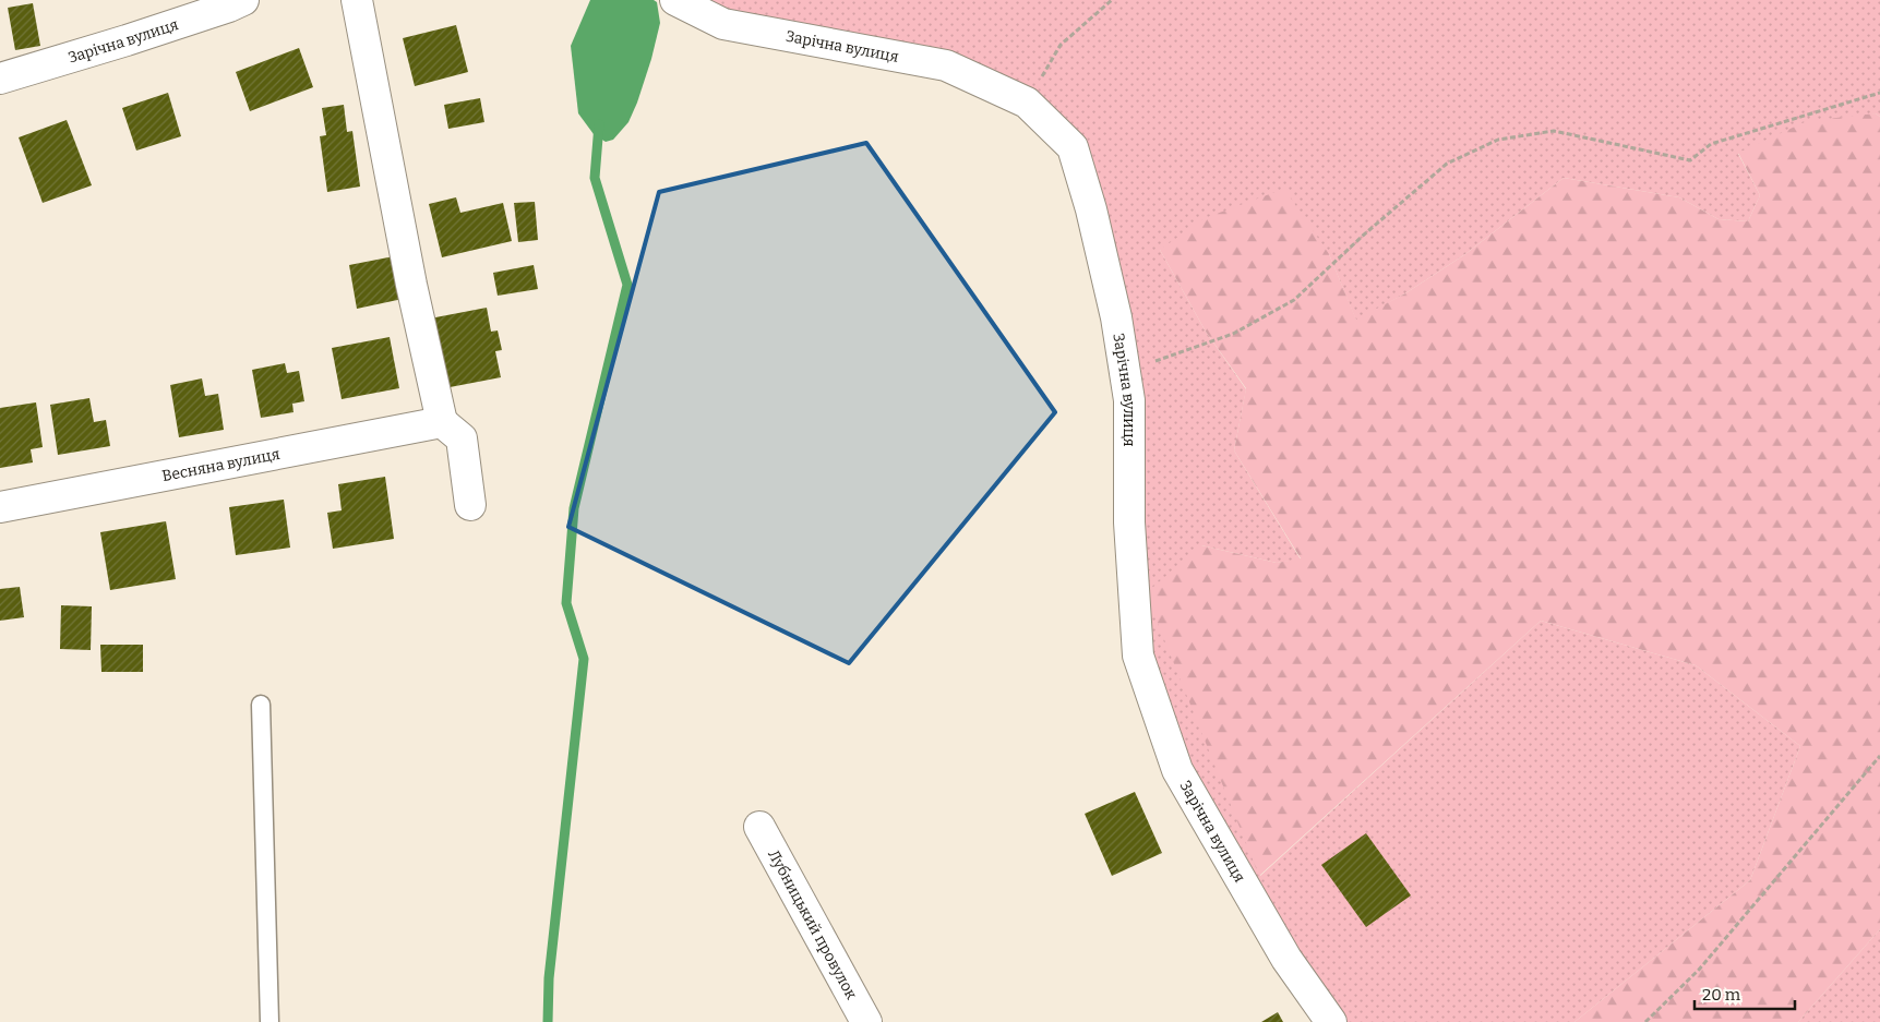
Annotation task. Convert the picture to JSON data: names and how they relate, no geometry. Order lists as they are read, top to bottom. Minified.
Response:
{"streets":{"street":["Зарічна вулиця","Весняна вулиця","Лубницький провулок"]},"scale_bar":"20 m"}
